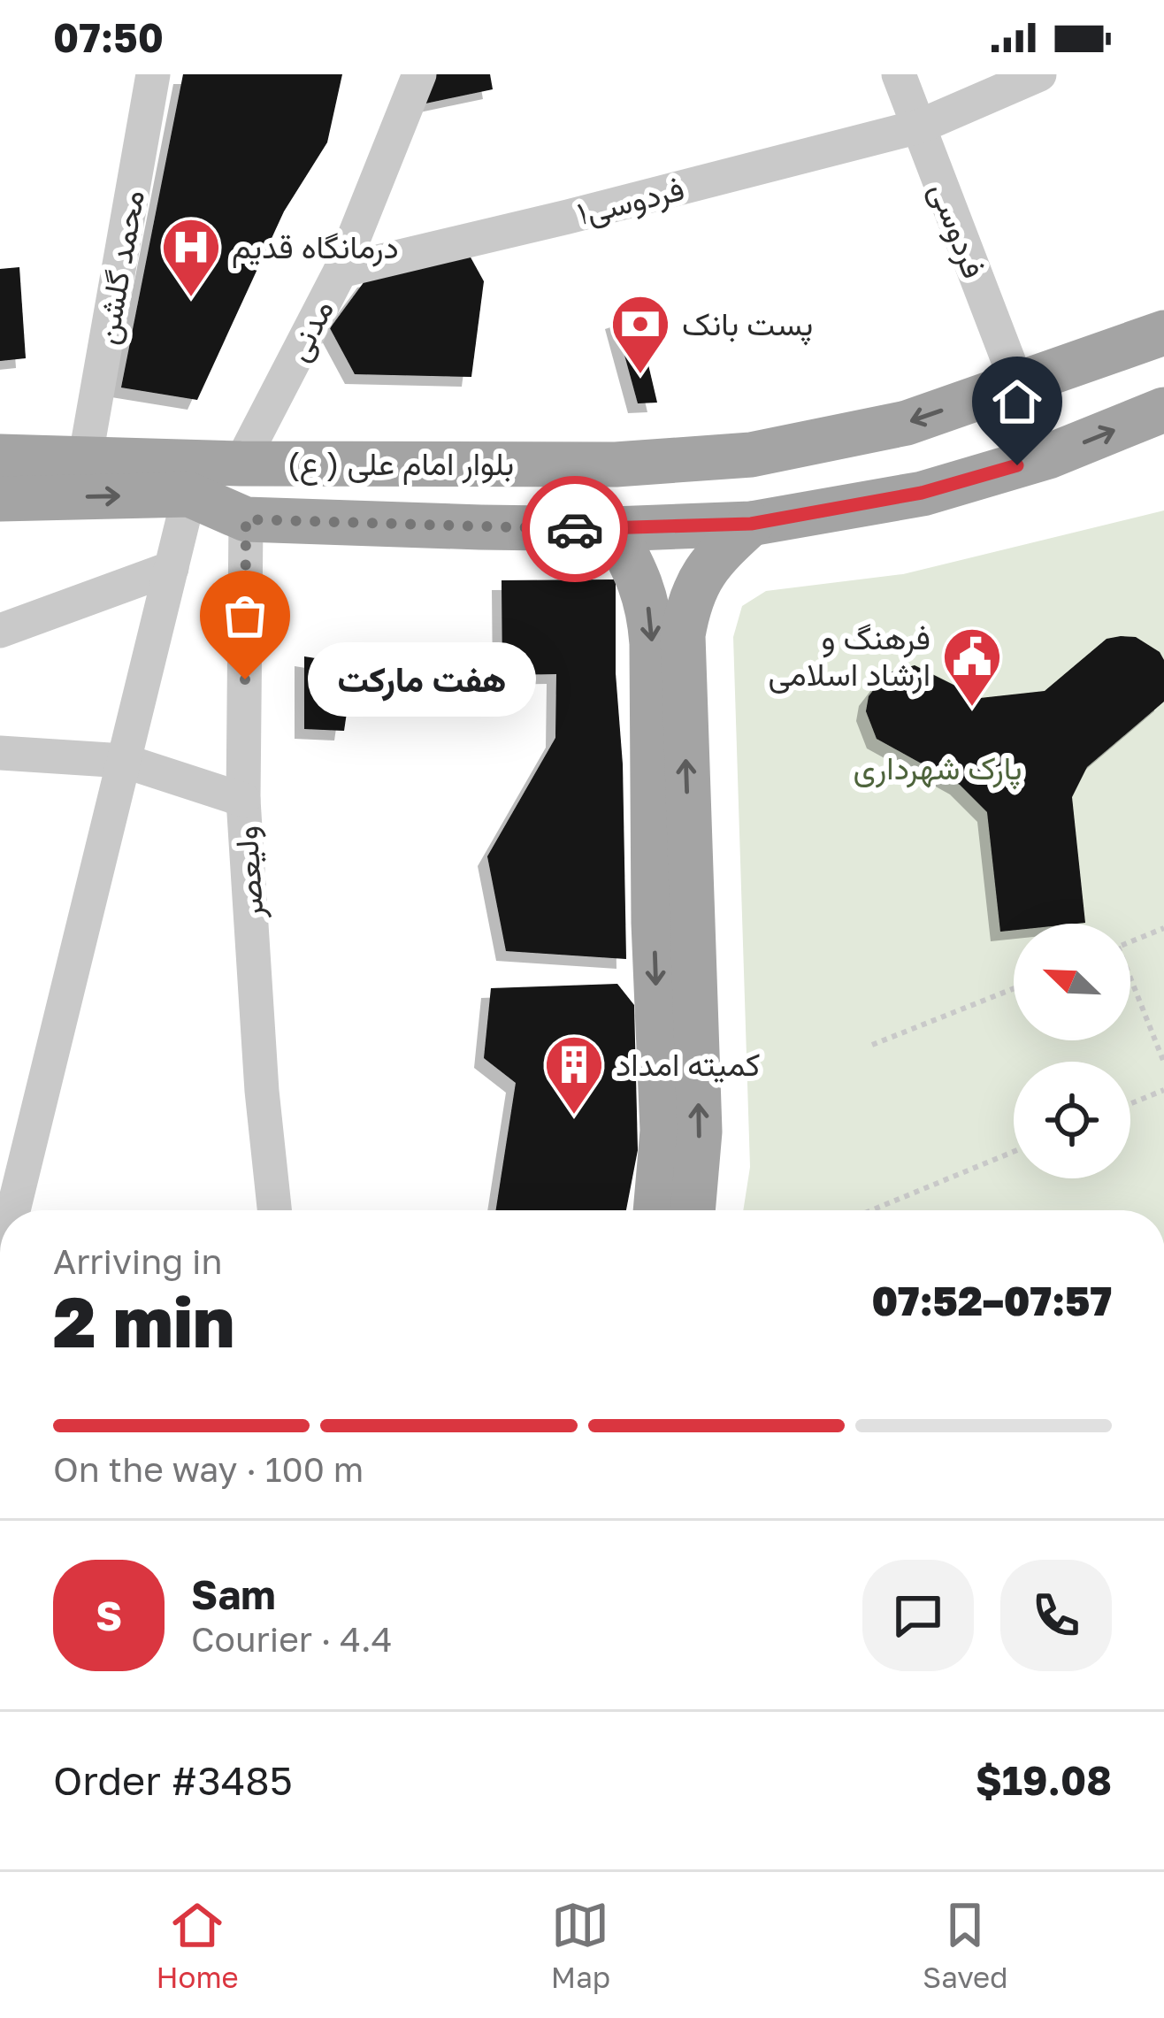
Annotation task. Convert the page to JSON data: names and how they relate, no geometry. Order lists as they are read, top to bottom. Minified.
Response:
{"streets":{"main road":["بلوار امام علی ( ع)"],"street":["فردوسی۱","فردوسی","محمد گلشن","مدنی","ولیعصر"]},"crossings":[["فردوسی۱","فردوسی"],["فردوسی۱","مدنی"],["فردوسی","بلوار امام علی ( ع)"],["محمد گلشن","بلوار امام علی ( ع)"],["مدنی","بلوار امام علی ( ع)"],["بلوار امام علی ( ع)","ولیعصر"]],"parks":["پارک شهرداری"],"places":{"hospital":["درمانگاه قدیم"],"bank":["پست بانک"],"other":["هفت مارکت"],"public building":["فرهنگ و ارشاد اسلامی"],"building":["کمیته امداد"]},"north":"top left","page":{"status":"07:50","bubble":"هفت مارکت","heading":["2 min","Arriving in","07:52–07:57"],"panel":["Sam","Courier · 4.4","Order #3485","$19.08"],"bar":"On the way · 100 m","round":"S","tabs":["Home","Map","Saved"]}}
